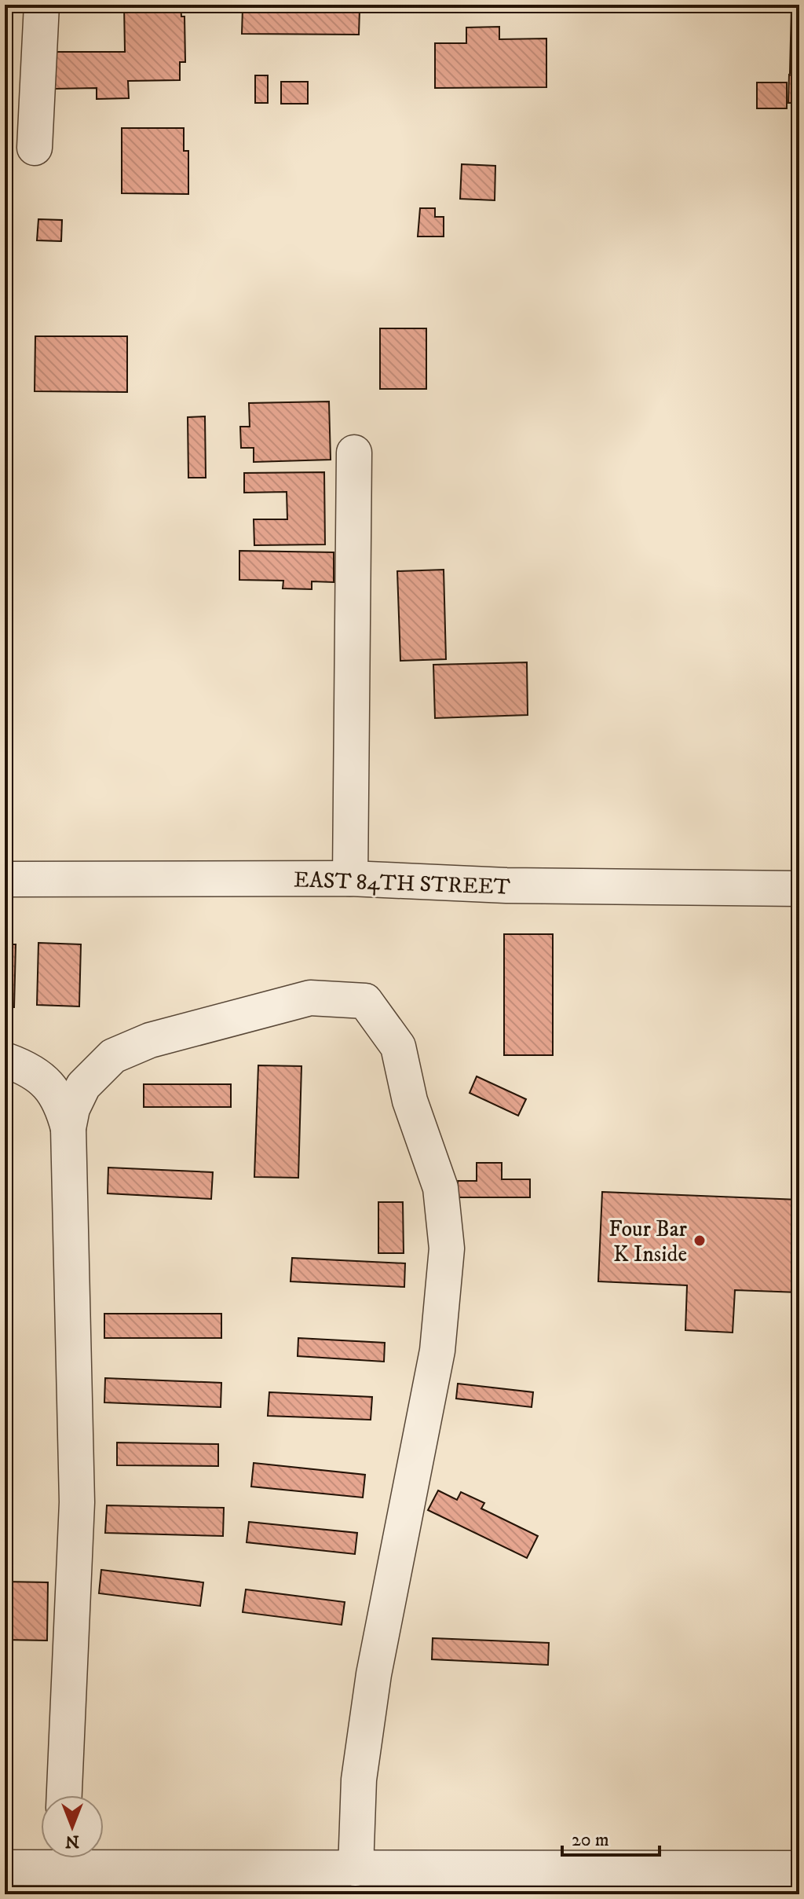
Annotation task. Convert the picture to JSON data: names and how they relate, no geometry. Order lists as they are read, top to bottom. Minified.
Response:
{"streets":{"street":["EAST 84TH STREET"]},"places":["Four Bar K Inside"],"scale_bar":"20 m","north":"bottom"}
